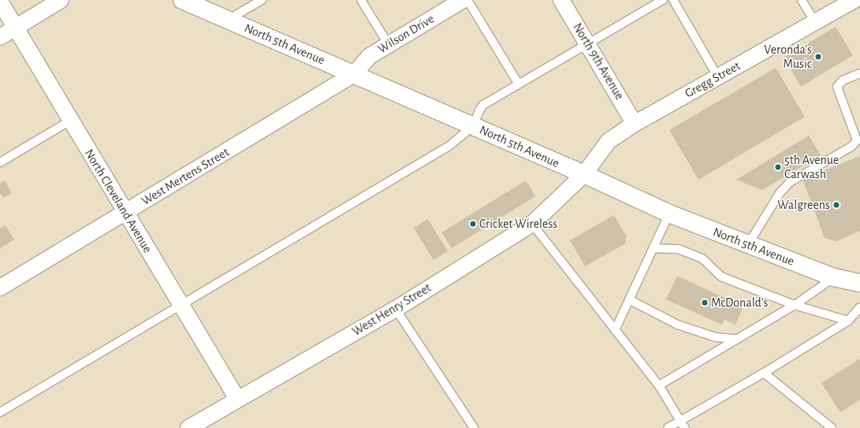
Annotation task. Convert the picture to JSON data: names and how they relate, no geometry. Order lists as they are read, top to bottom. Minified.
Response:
{"streets":{"street":["Wilson Drive","North 5th Avenue","North 9th Avenue","Gregg Street","West Mertens Street","North Cleveland Avenue","West Henry Street"]},"crossings":[["Wilson Drive","North 5th Avenue"],["Wilson Drive","West Mertens Street"],["North 5th Avenue","Gregg Street"],["North 5th Avenue","West Mertens Street"],["North 5th Avenue","West Henry Street"],["North 9th Avenue","Gregg Street"],["Gregg Street","West Henry Street"],["West Mertens Street","North Cleveland Avenue"],["North Cleveland Avenue","West Henry Street"]],"places":["Veronda's Music","5th Avenue Carwash","Walgreens","Cricket Wireless","McDonald's"]}
